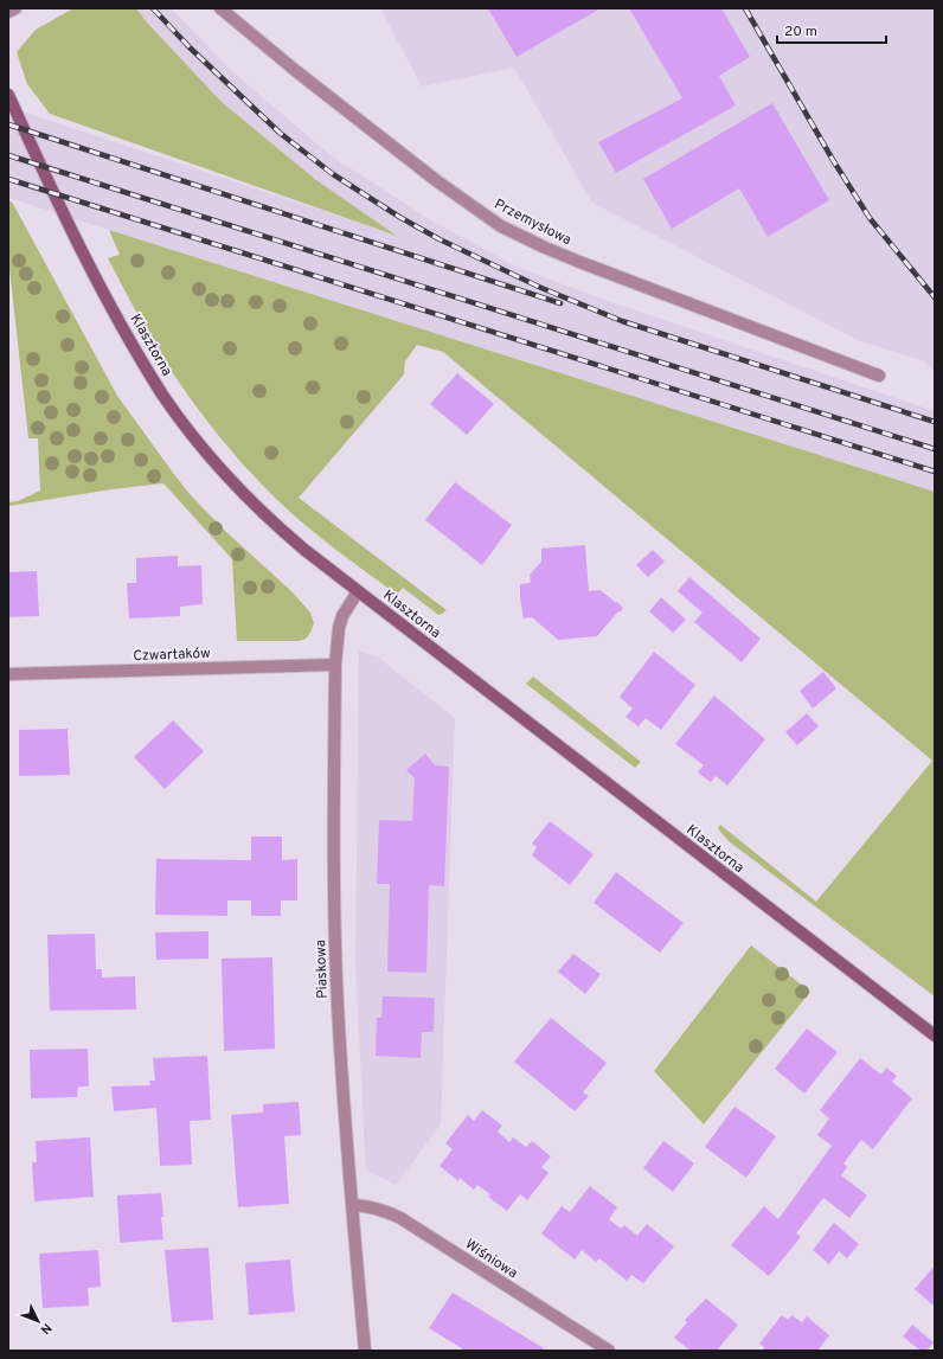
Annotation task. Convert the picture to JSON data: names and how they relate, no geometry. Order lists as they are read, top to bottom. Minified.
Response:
{"streets":{"street":["Przemysłowa","Klasztorna","Czwartaków","Piaskowa","Wiśniowa"]},"crossings":[["Klasztorna","Piaskowa"],["Czwartaków","Piaskowa"],["Piaskowa","Wiśniowa"]],"scale_bar":"20 m","north":"bottom right"}
